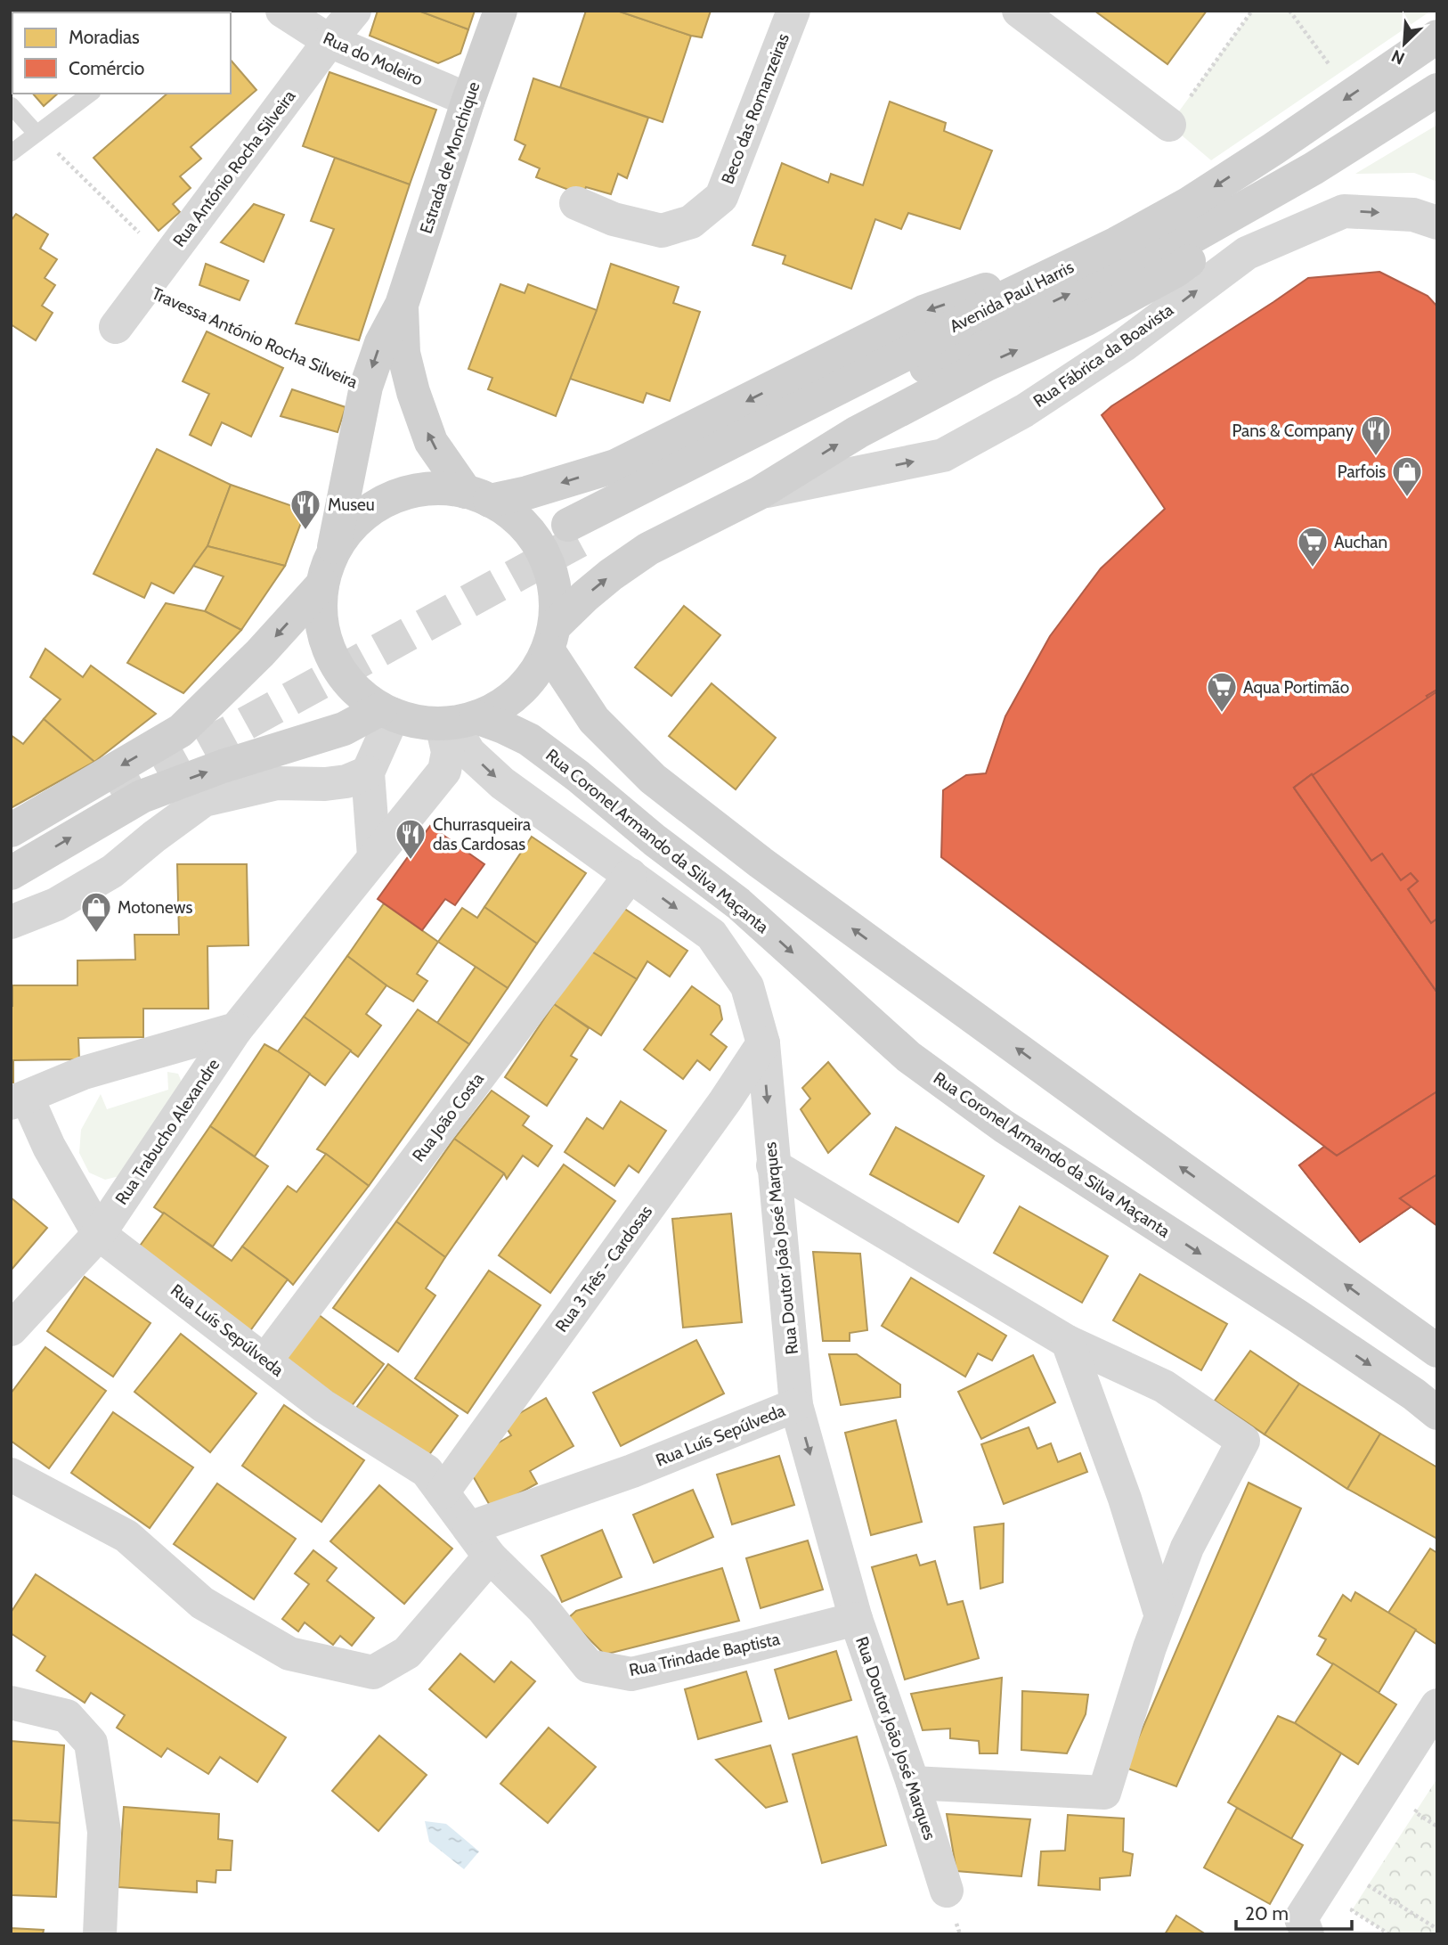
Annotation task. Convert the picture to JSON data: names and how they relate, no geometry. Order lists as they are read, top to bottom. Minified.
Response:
{"streets":{"main road":["Estrada de Monchique","Avenida Paul Harris","Rua Coronel Armando da Silva Maçanta"],"street":["Rua do Moleiro","Beco das Romanzeiras","Rua António Rocha Silveira","Rua Fábrica da Boavista","Rua João Costa","Rua Trabucho Alexandre","Rua Doutor João José Marques","Rua 3 Três - Cardosas","Rua Luís Sepúlveda","Rua Trindade Baptista"],"path":["Travessa António Rocha Silveira"]},"crossings":[["Rua do Moleiro","Estrada de Monchique"],["Rua do Moleiro","Rua António Rocha Silveira"],["Rua António Rocha Silveira","Travessa António Rocha Silveira"],["Rua Coronel Armando da Silva Maçanta","Rua Trabucho Alexandre"],["Rua Coronel Armando da Silva Maçanta","Rua Doutor João José Marques"],["Rua João Costa","Rua Doutor João José Marques"],["Rua João Costa","Rua Luís Sepúlveda"],["Rua Trabucho Alexandre","Rua Doutor João José Marques"],["Rua Trabucho Alexandre","Rua Luís Sepúlveda"],["Rua Doutor João José Marques","Rua 3 Três - Cardosas"],["Rua Doutor João José Marques","Rua Luís Sepúlveda"],["Rua Doutor João José Marques","Rua Trindade Baptista"],["Rua 3 Três - Cardosas","Rua Luís Sepúlveda"],["Rua Luís Sepúlveda","Rua Trindade Baptista"]],"one_way":["Rua Fábrica da Boavista"],"places":{"restaurant":["Pans & Company","Museu","Churrasqueira das Cardosas"],"shop":["Parfois","Motonews"],"supermarket":["Auchan","Aqua Portimão"]},"legend":["Moradias","Comércio"],"scale_bar":"20 m","north":"bottom left"}
